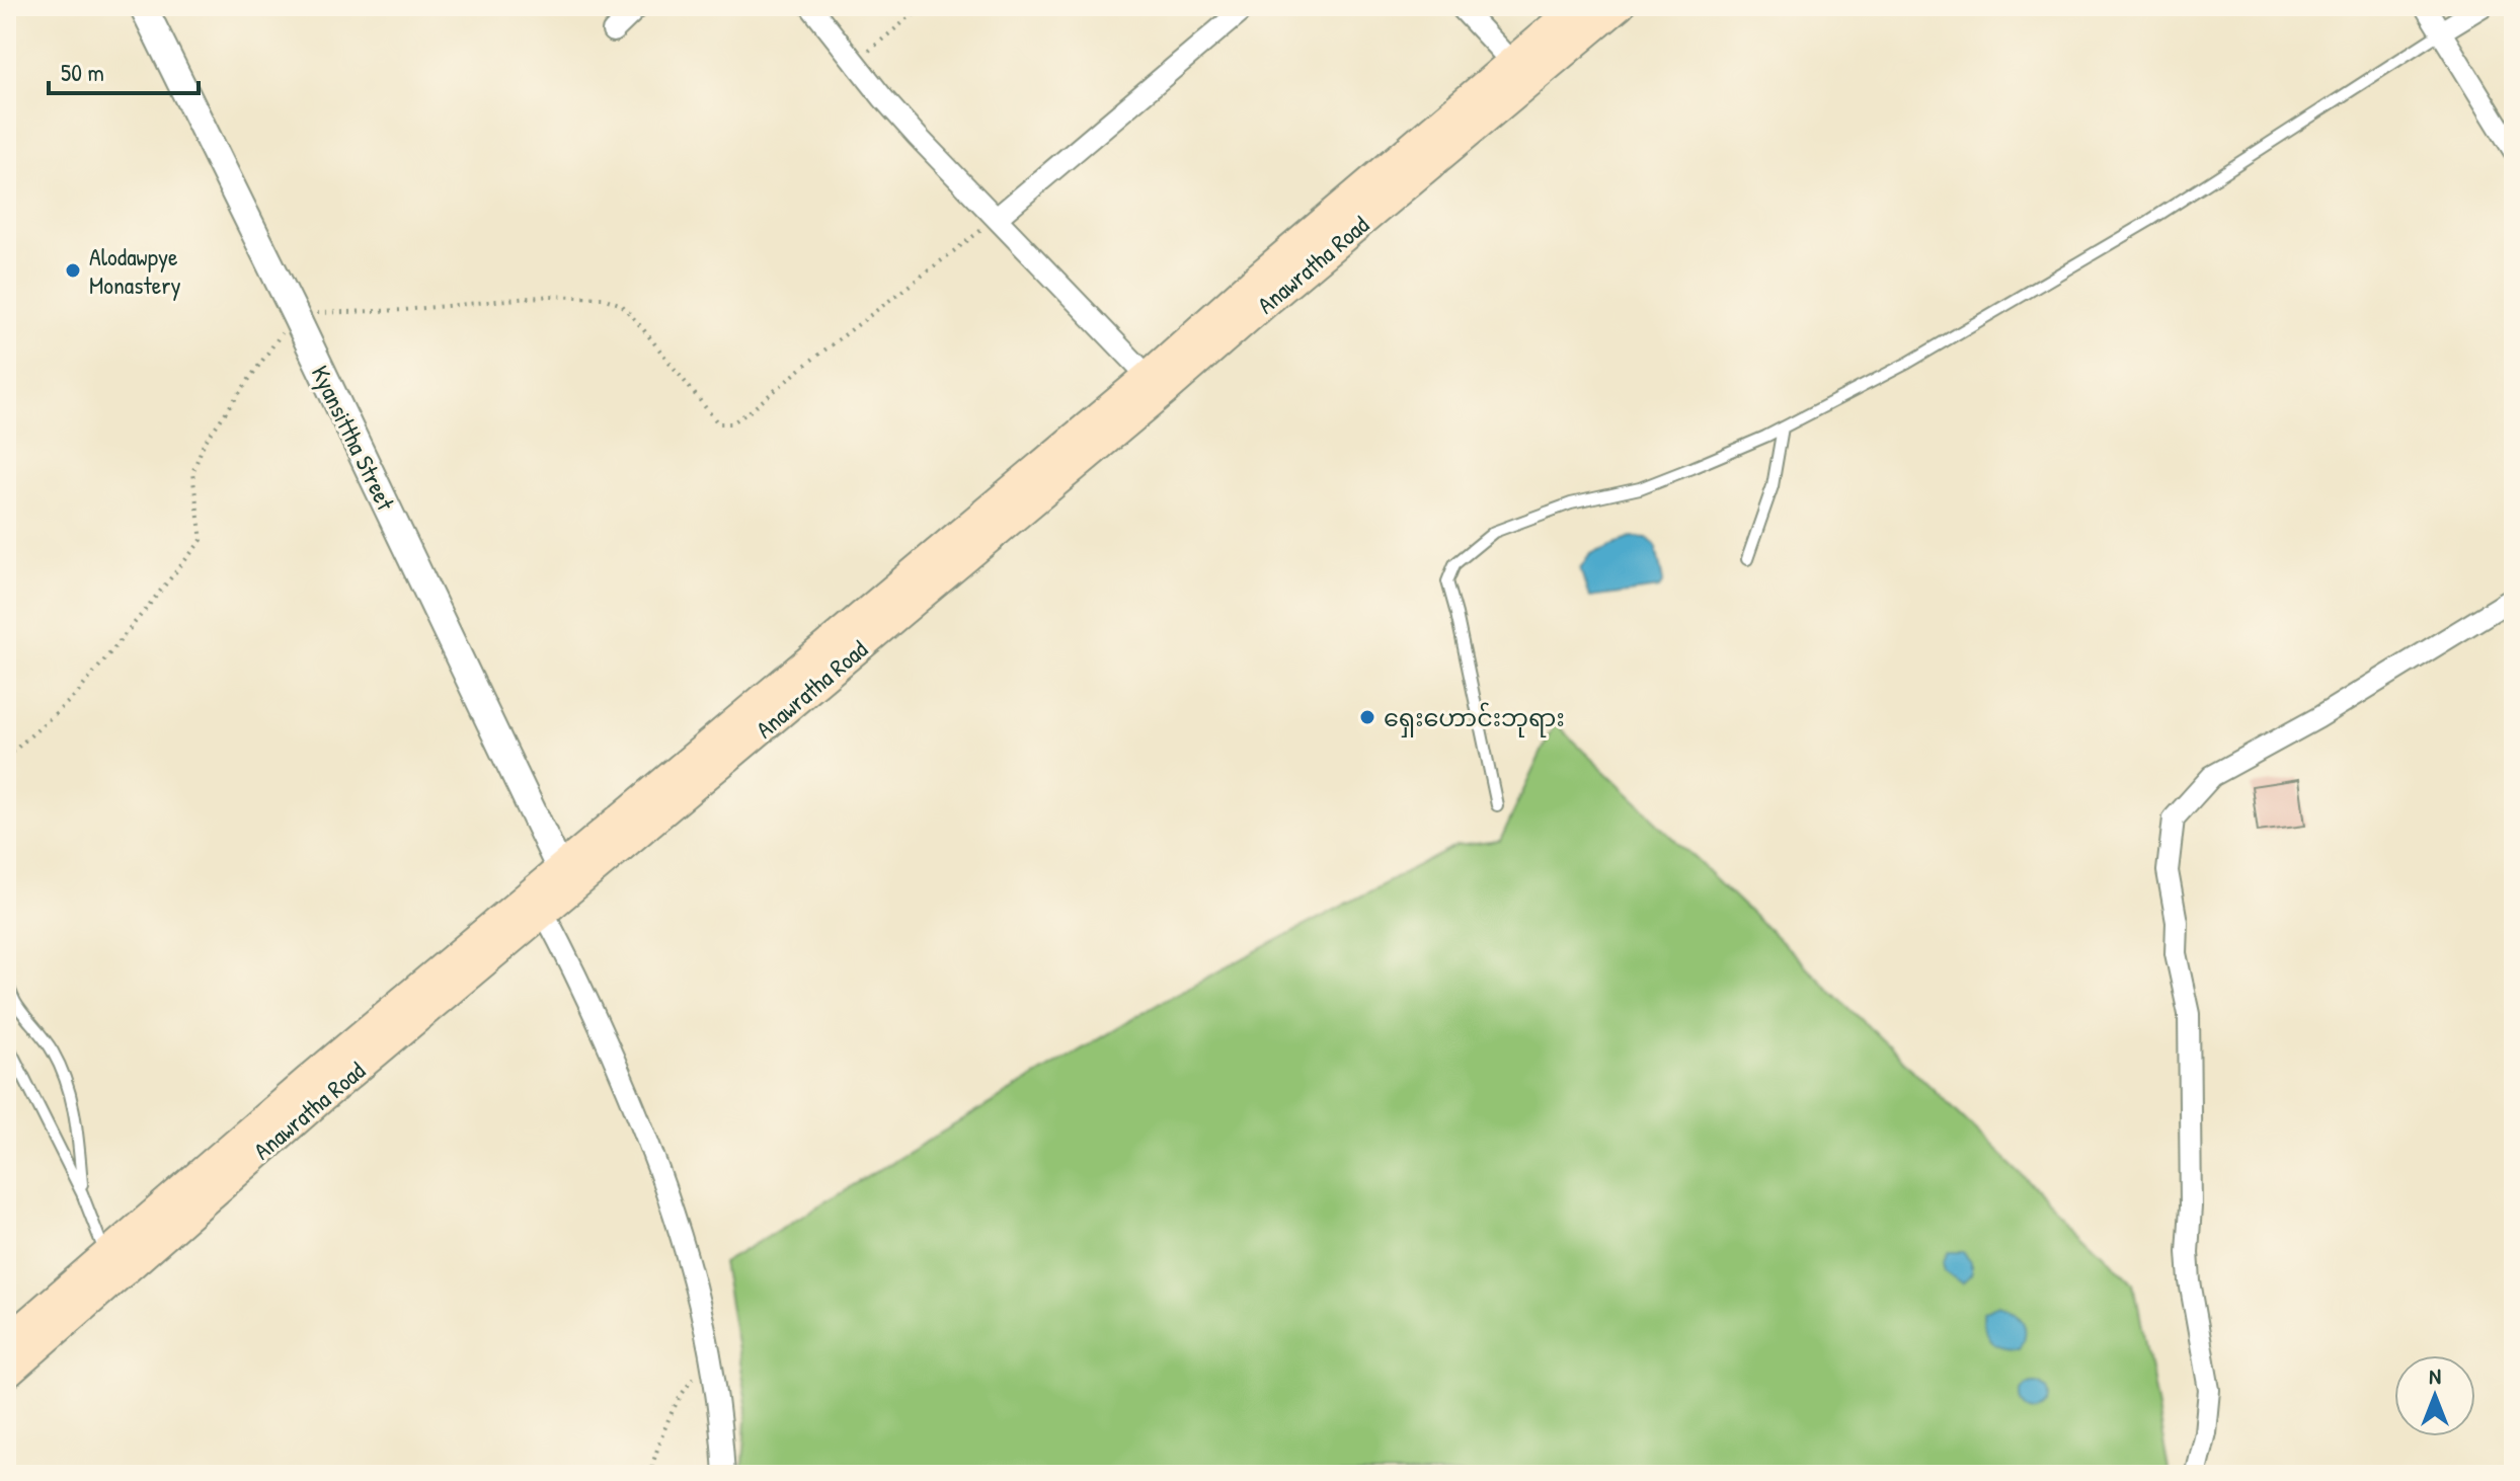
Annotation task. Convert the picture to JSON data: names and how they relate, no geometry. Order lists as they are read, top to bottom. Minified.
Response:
{"streets":{"main road":["Anawratha Road"],"street":["Kyansittha Street"]},"crossings":[["Anawratha Road","Kyansittha Street"]],"places":["Alodawpye Monastery","ရှေးဟောင်းဘုရား"],"scale_bar":"50 m","north":"top"}
